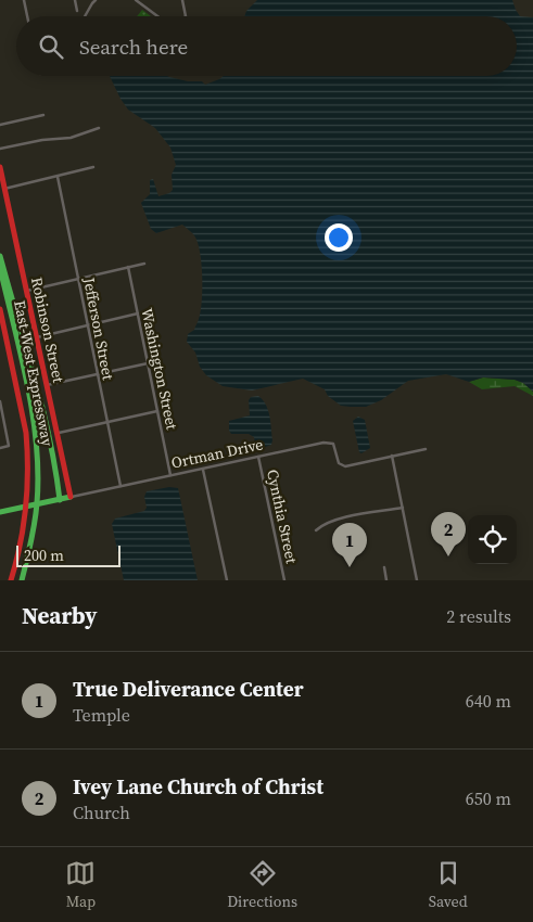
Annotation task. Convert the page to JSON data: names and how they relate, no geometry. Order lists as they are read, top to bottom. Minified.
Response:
{"streets":{"main road":["Robinson Street","East-West Expressway","Ortman Drive"],"street":["Jefferson Street","Washington Street","Cynthia Street"]},"crossings":[["Jefferson Street","Ortman Drive"],["Robinson Street","Ortman Drive"],["Washington Street","Ortman Drive"],["Ortman Drive","Cynthia Street"]],"scale_bar":"200 m","page":{"search":"Search here","pins":["2","1"],"scale":"200 m","heading":["Nearby","2 results"],"list":[{"mark":"1","name":"True Deliverance Center","note":"Temple","value":"640 m"},{"mark":"2","name":"Ivey Lane Church of Christ","note":"Church","value":"650 m"}],"nav":["Map","Directions","Saved"]}}
